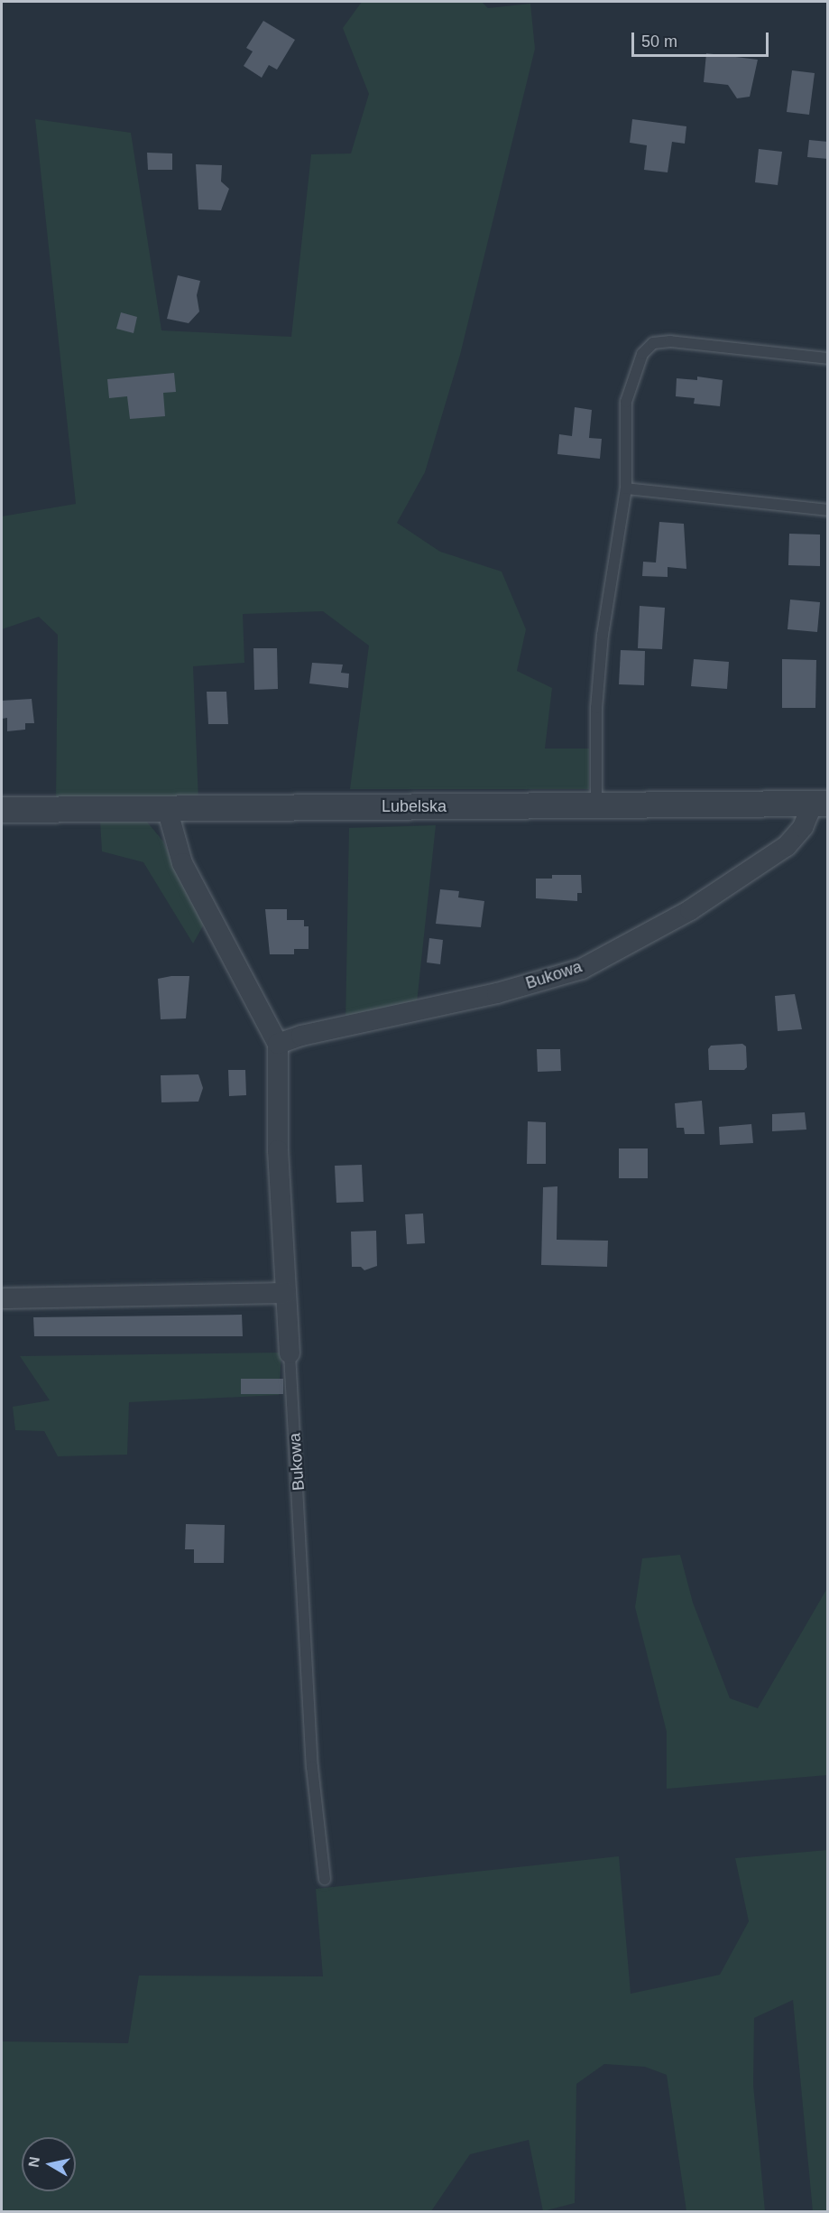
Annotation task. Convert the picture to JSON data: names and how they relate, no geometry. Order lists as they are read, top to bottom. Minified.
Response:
{"streets":{"street":["Lubelska","Bukowa"]},"crossings":[["Lubelska","Bukowa"]],"scale_bar":"50 m","north":"left"}
